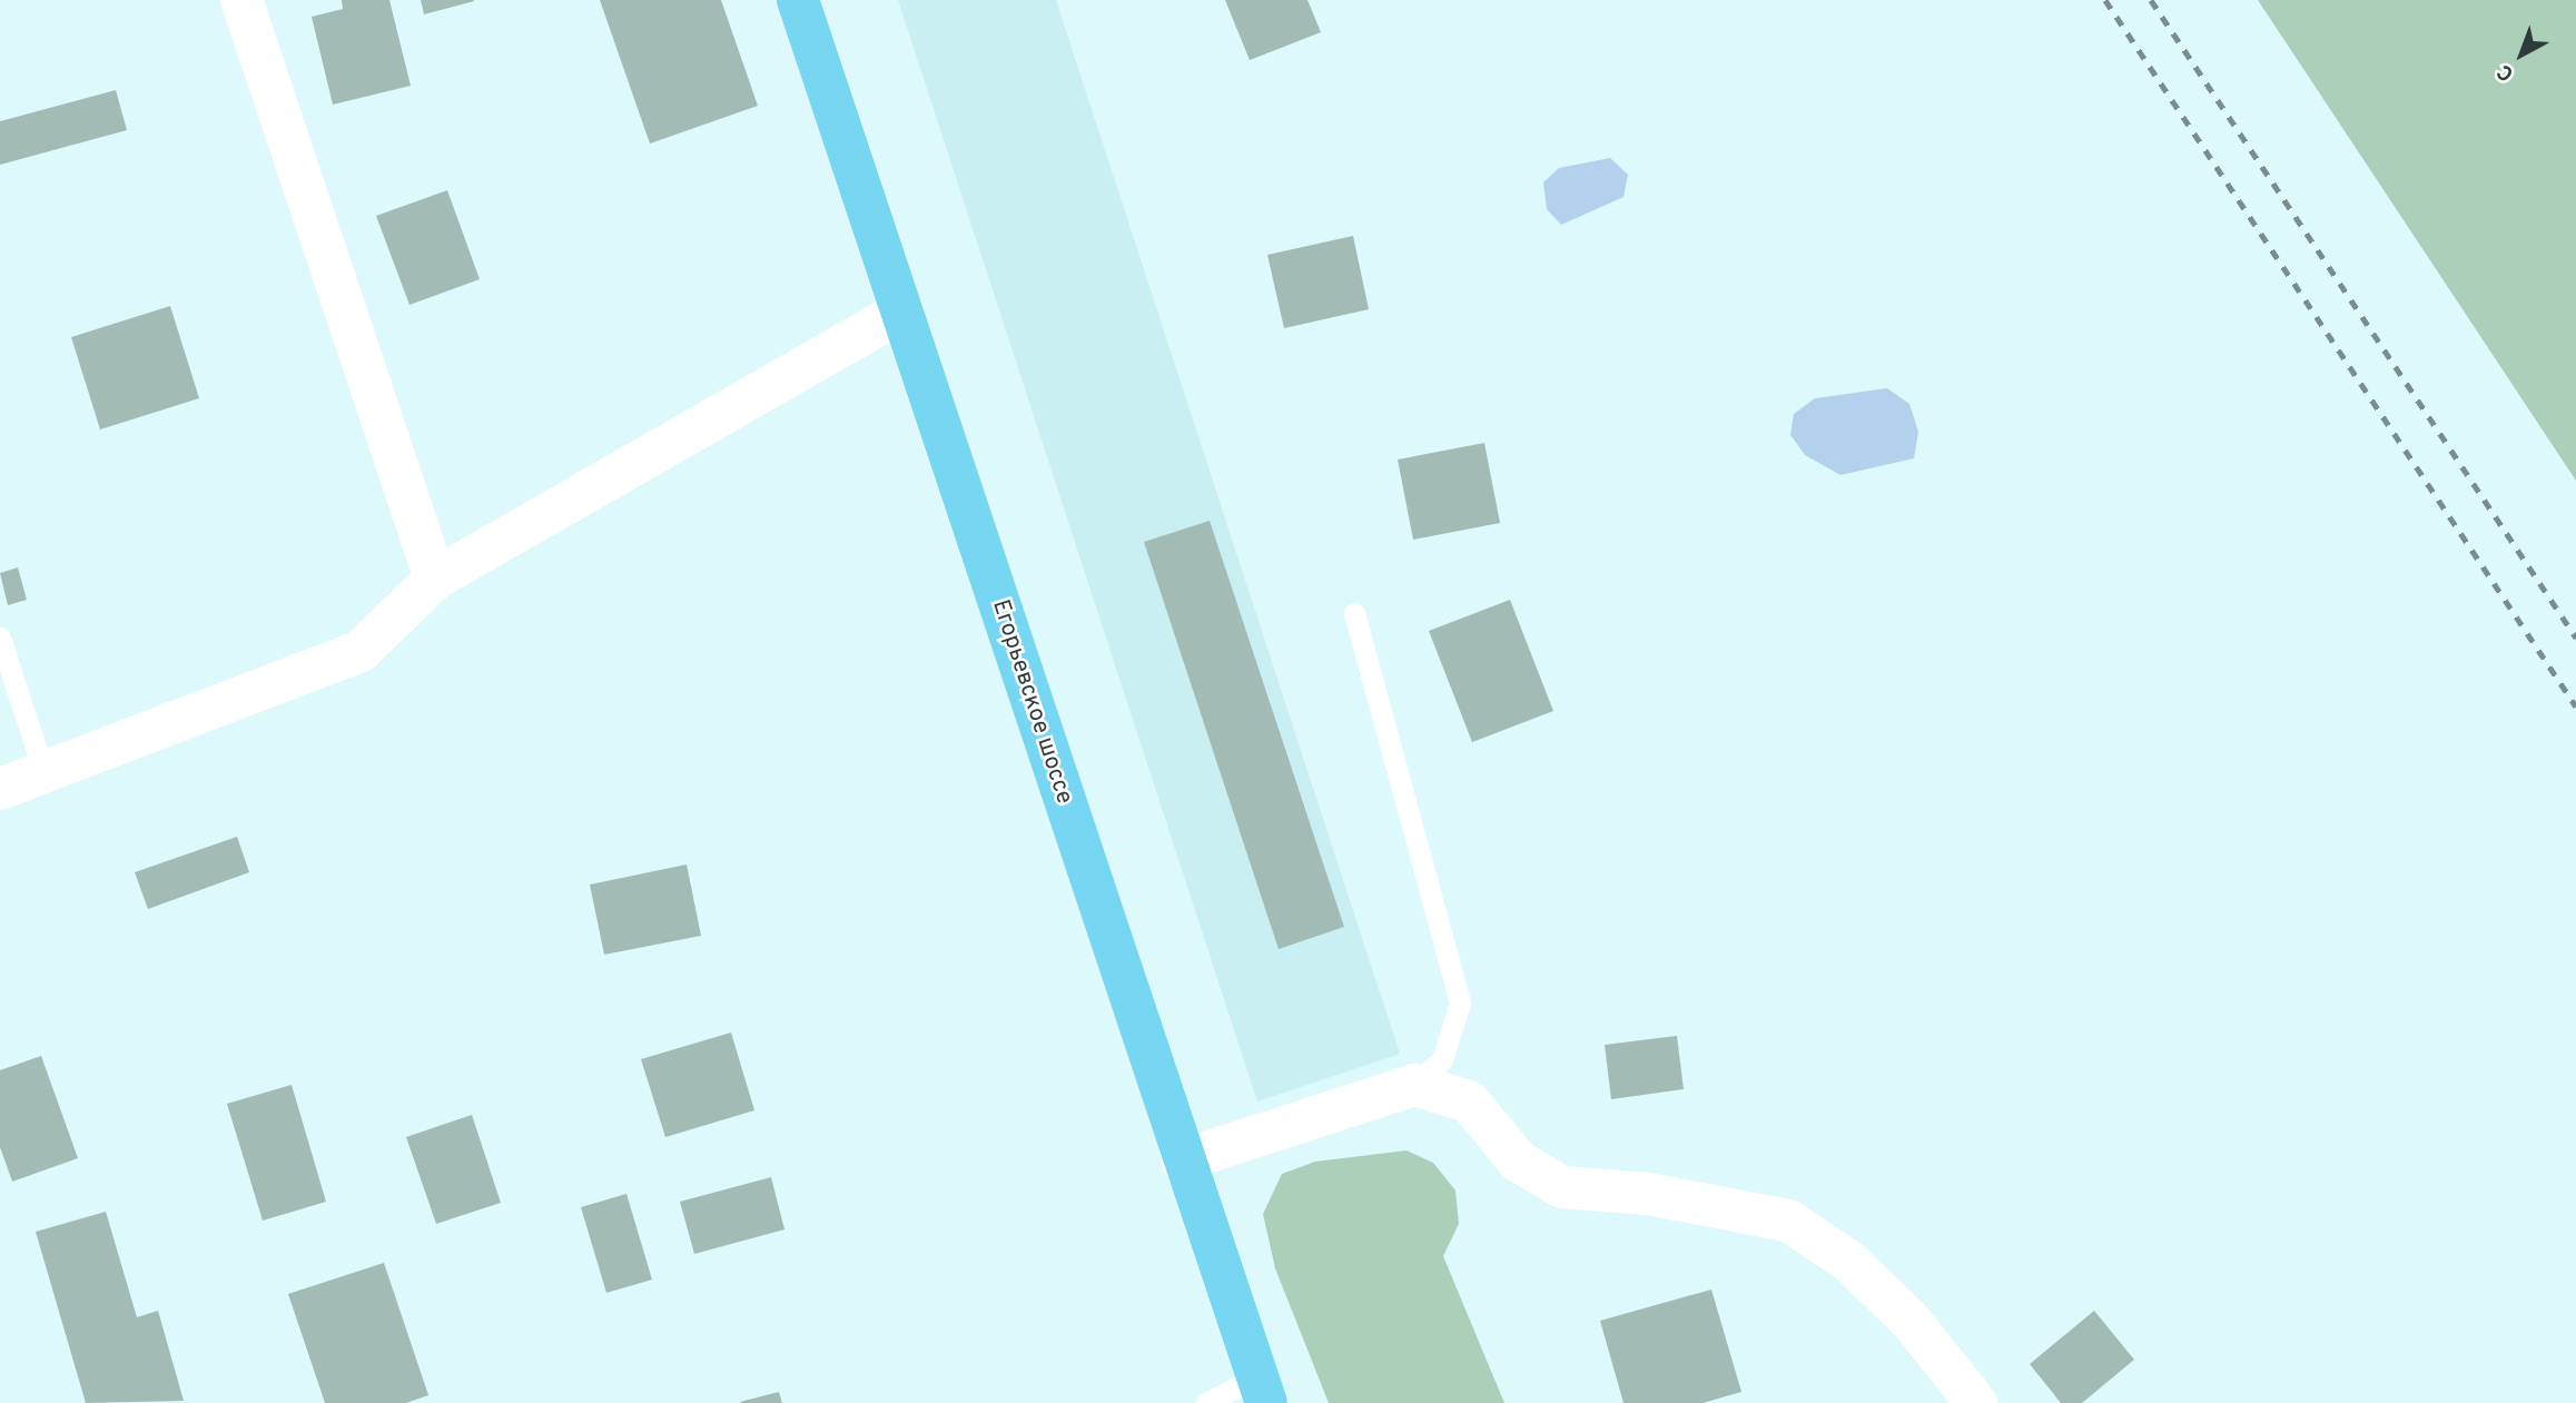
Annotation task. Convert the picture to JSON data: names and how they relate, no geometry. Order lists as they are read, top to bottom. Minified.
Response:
{"streets":{"main road":["Егорьевское шоссе"]},"north":"bottom left"}
